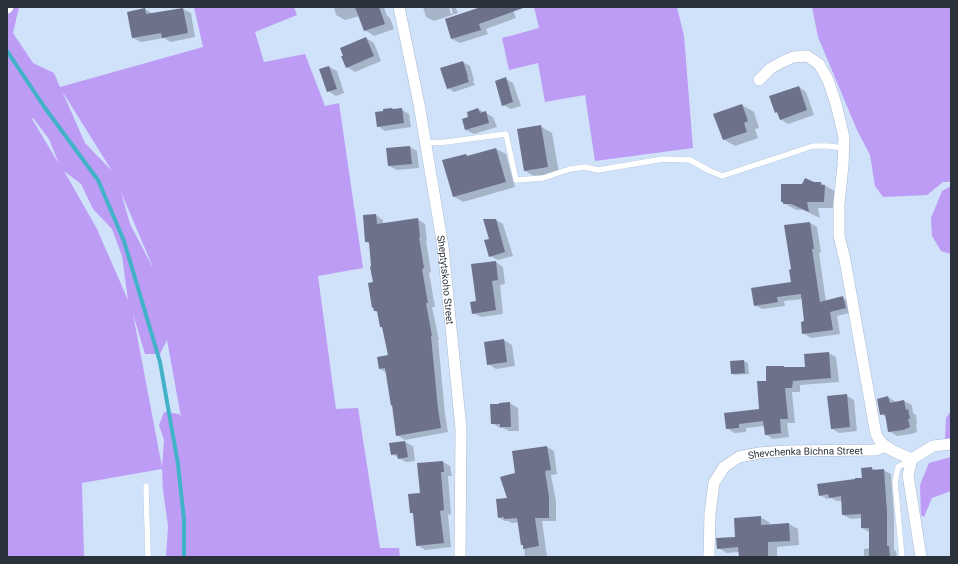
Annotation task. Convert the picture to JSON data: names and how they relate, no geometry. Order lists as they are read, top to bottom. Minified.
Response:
{"streets":{"street":["Sheptytskoho Street","Shevchenka Bichna Street"]}}
